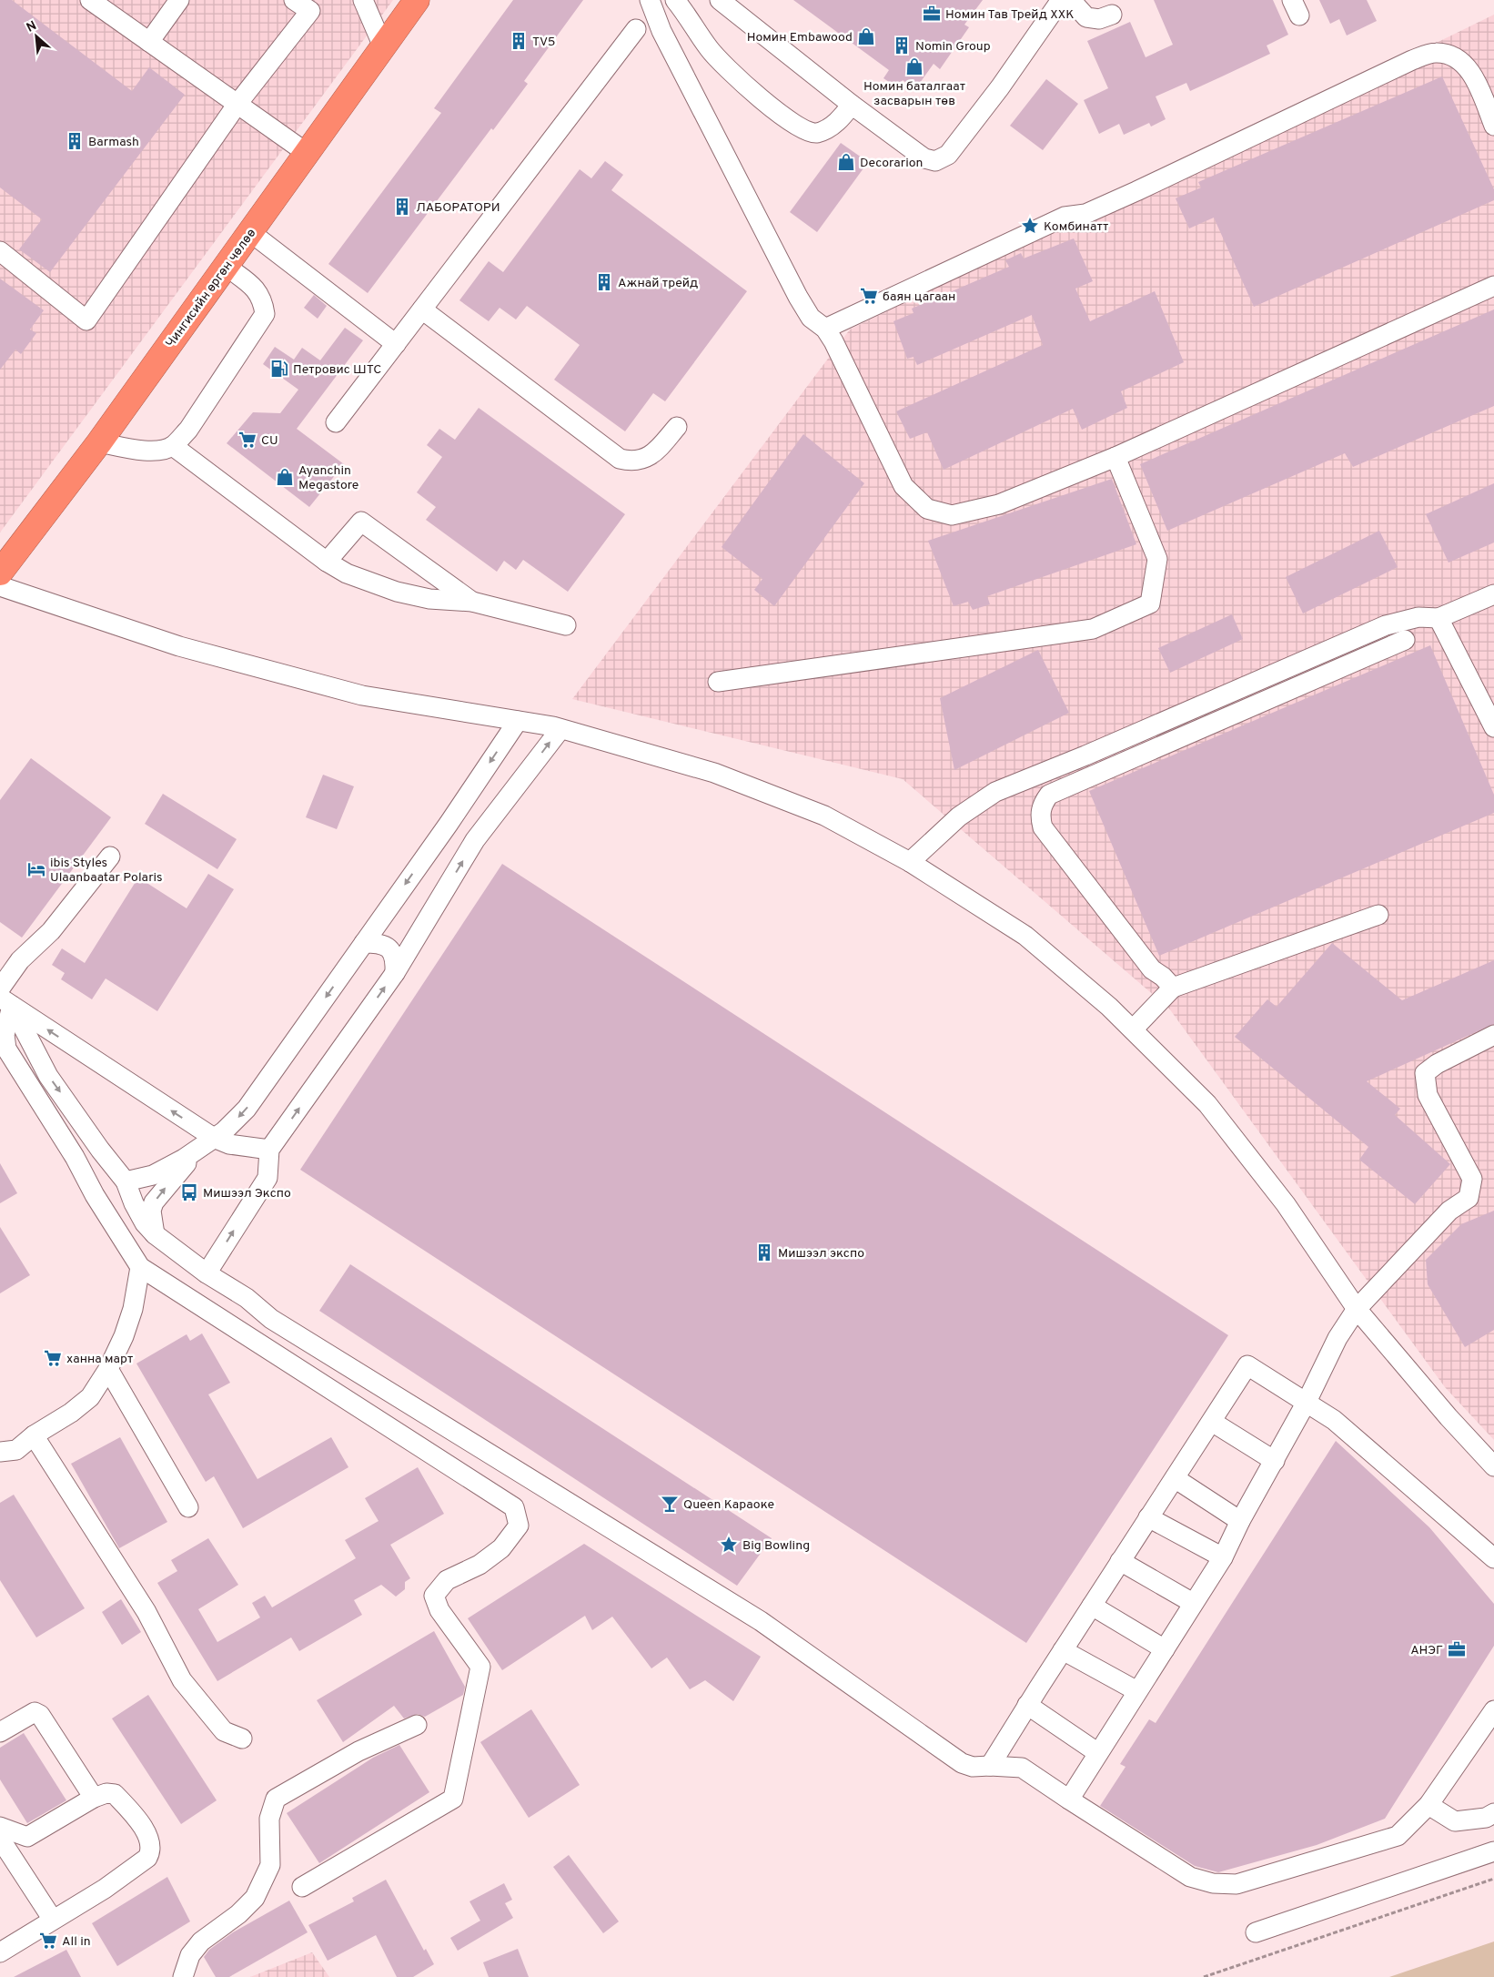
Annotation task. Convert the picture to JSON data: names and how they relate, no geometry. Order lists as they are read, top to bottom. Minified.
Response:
{"streets":{"highway":["Чингисийн өргөн чөлөө"]},"places":{"office":["Номин Тав Трейд ХХК","АНЭГ"],"shop":["Номин Embawood","Номин баталгаат засварын төв","Decorarion","Ayanchin Megastore"],"building":["TV5","Nomin Group","Barmash","ЛАБОРАТОРИ","Ажнай трейд","Мишээл экспо"],"place":["Комбинатт","Big Bowling"],"supermarket":["баян цагаан","CU","ханна март","All in"],"fuel station":["Петровис ШТС"],"hotel":["ibis Styles Ulaanbaatar Polaris"],"bus stop":["Мишээл Экспо"],"bar":["Queen Караоке"]},"north":"top left"}
